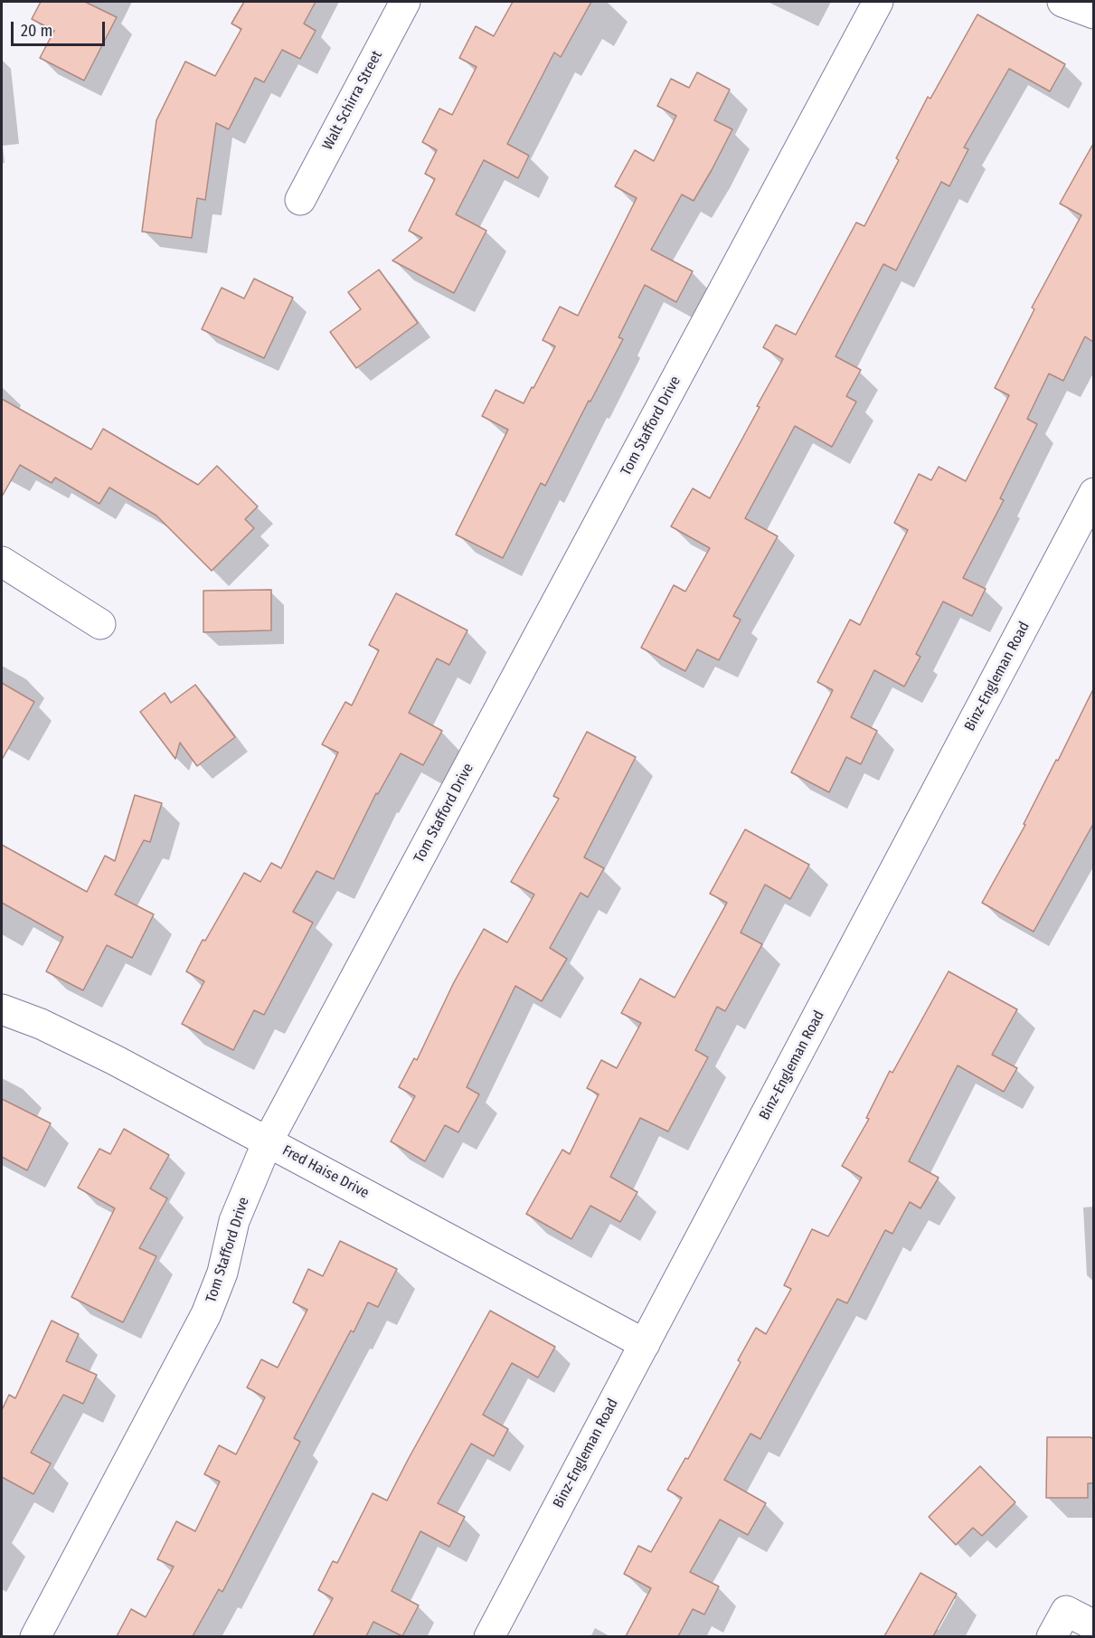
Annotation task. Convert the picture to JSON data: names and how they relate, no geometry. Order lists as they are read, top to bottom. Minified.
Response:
{"streets":{"street":["Walt Schirra Street","Tom Stafford Drive","Binz-Engleman Road","Fred Haise Drive"]},"crossings":[["Tom Stafford Drive","Fred Haise Drive"],["Binz-Engleman Road","Fred Haise Drive"]],"scale_bar":"20 m"}
